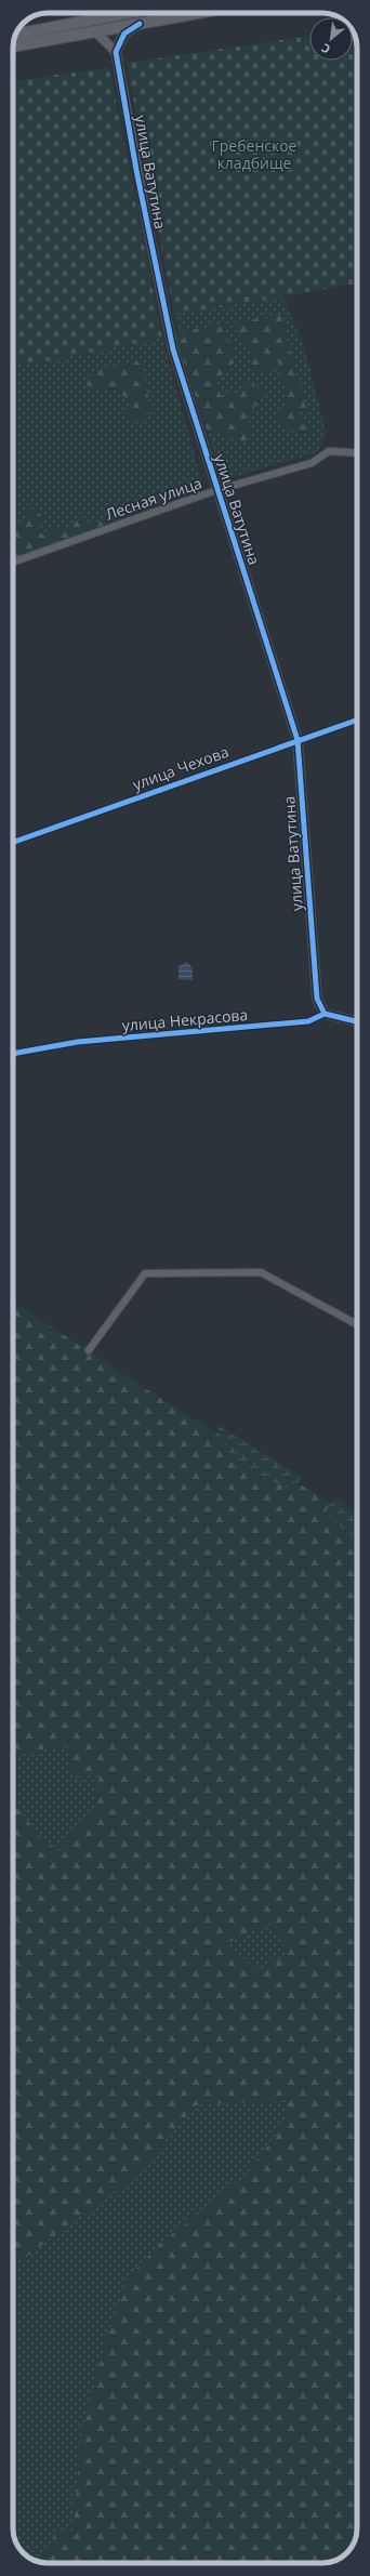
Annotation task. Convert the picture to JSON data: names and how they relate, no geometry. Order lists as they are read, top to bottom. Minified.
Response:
{"streets":{"street":["улица Ватутина","Лесная улица","улица Чехова","улица Некрасова"]},"crossings":[["улица Ватутина","Лесная улица"],["улица Ватутина","улица Чехова"],["улица Ватутина","улица Некрасова"]],"parks":["Гребенское кладбище"],"north":"bottom left"}
